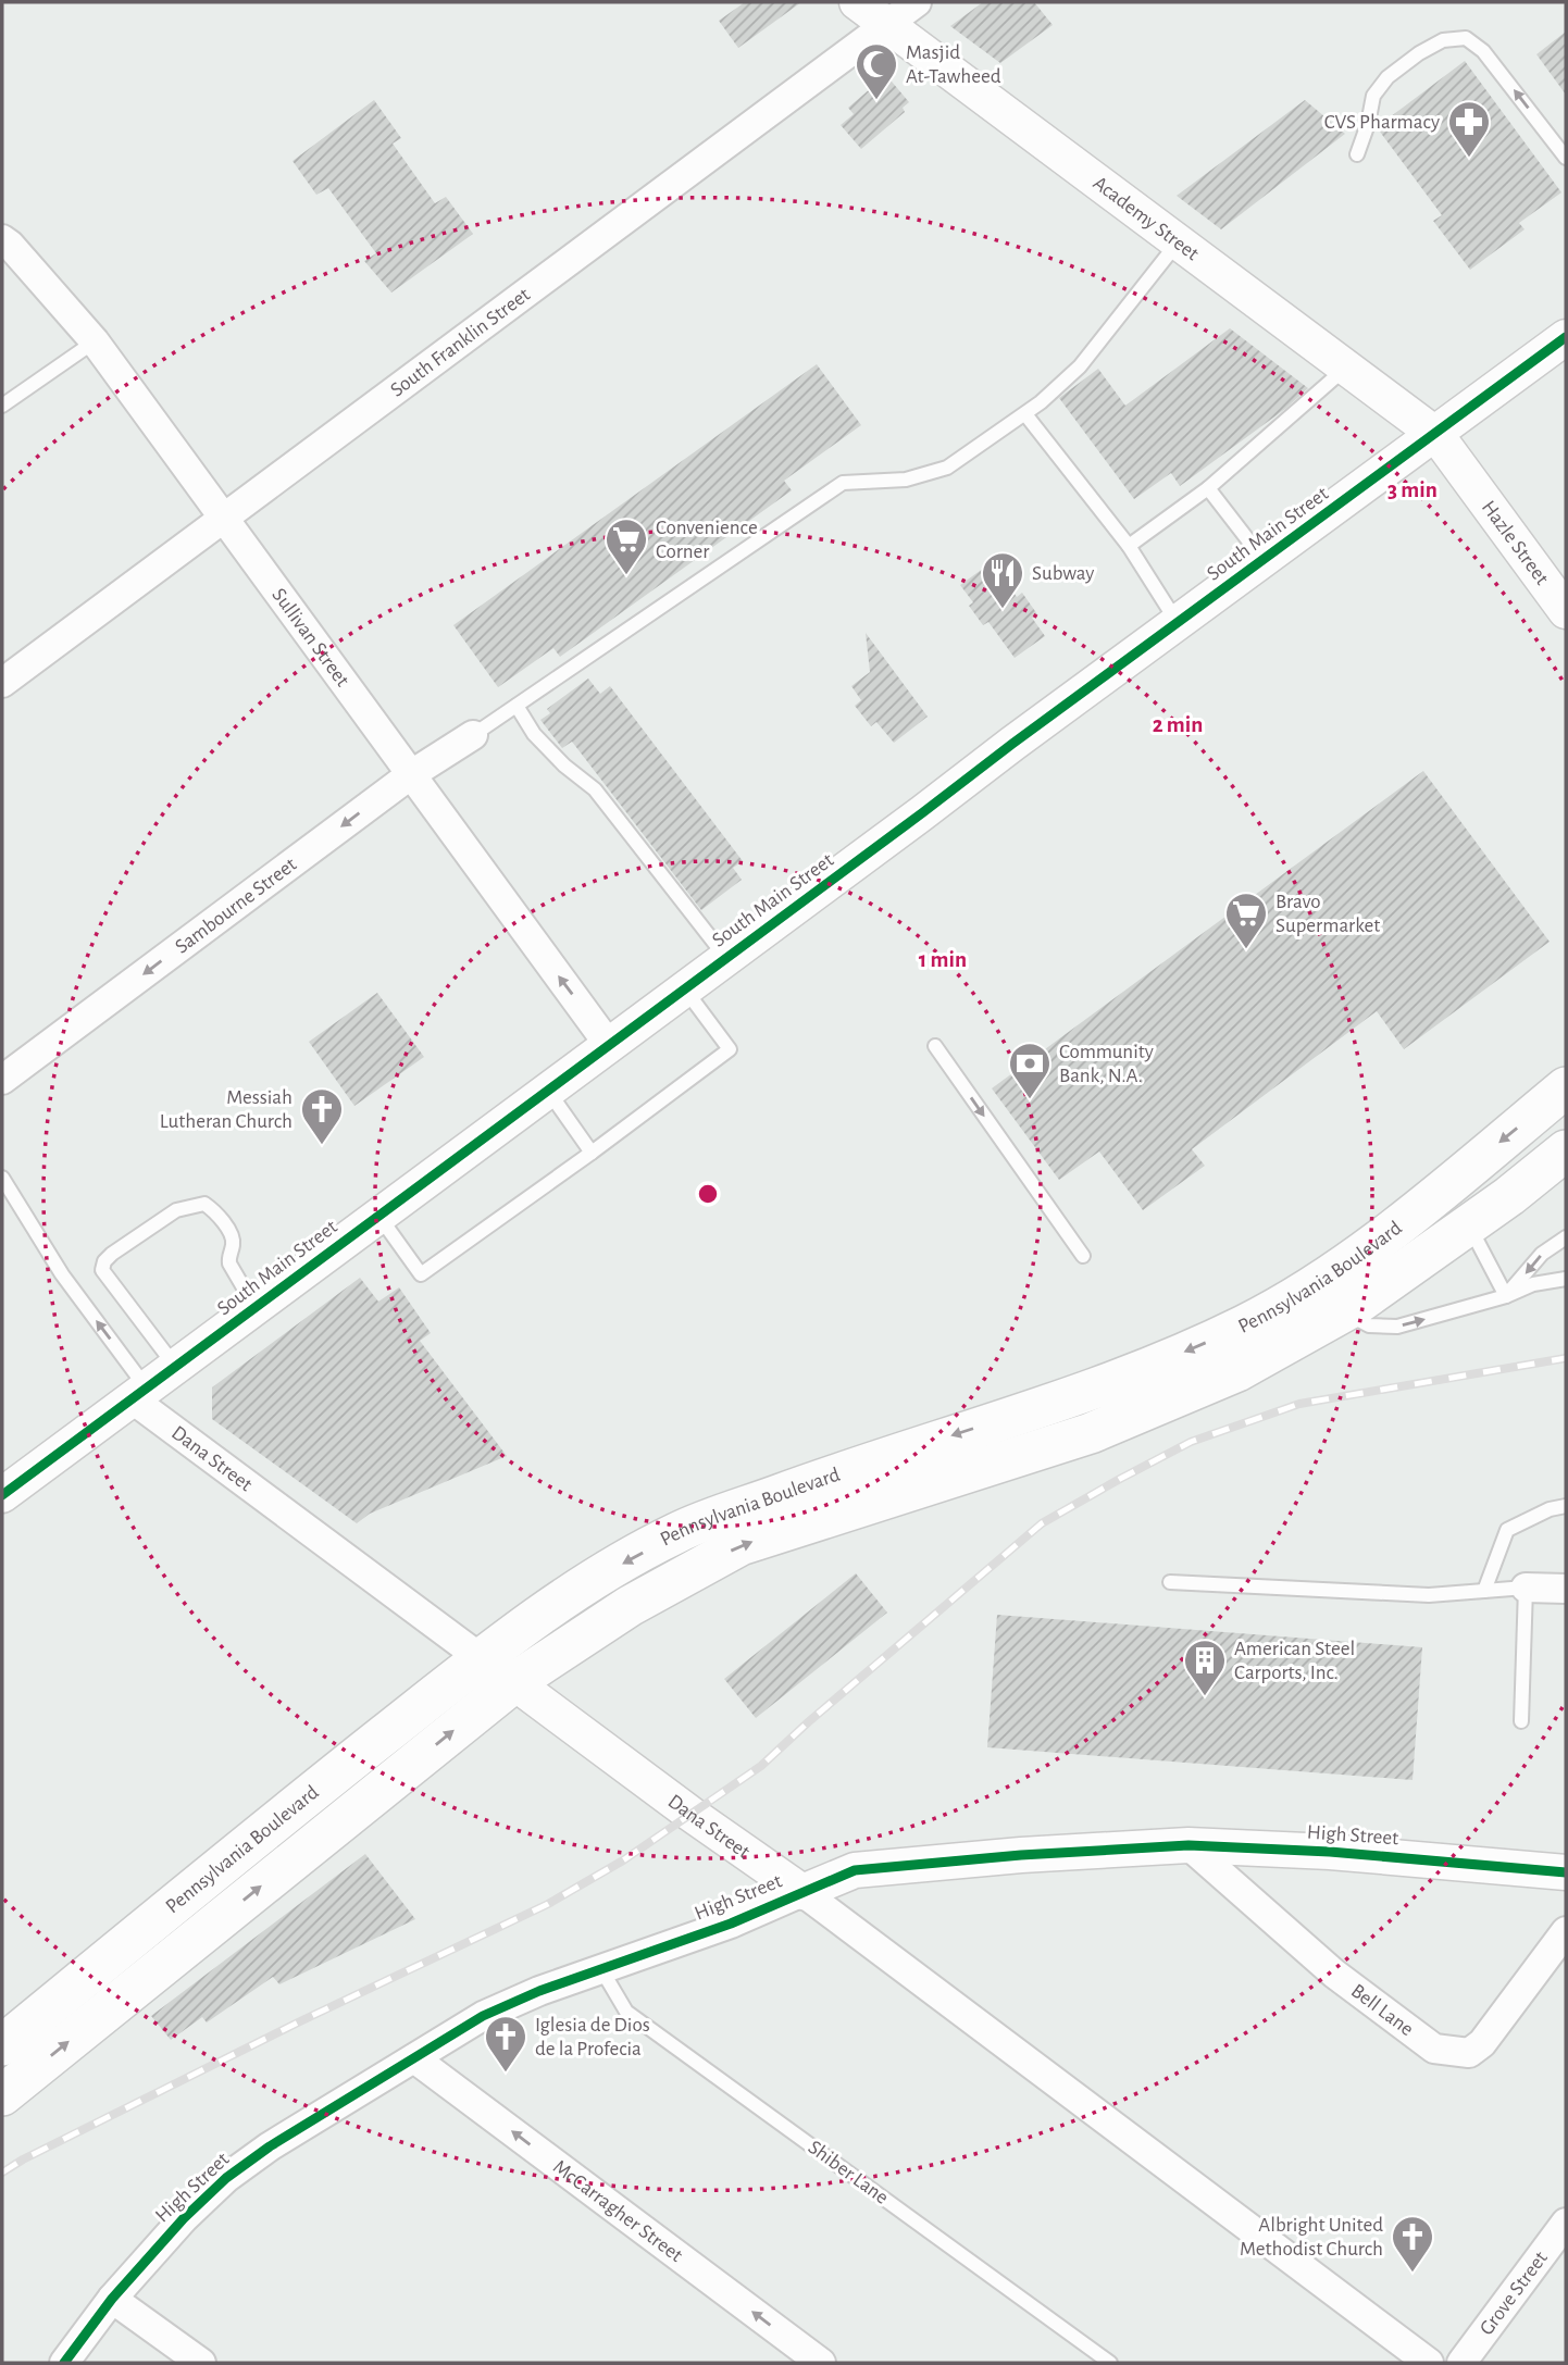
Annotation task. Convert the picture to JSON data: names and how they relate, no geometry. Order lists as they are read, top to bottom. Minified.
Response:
{"streets":{"main road":["Pennsylvania Boulevard"],"street":["Academy Street","South Franklin Street","South Main Street","Hazle Street","Sullivan Street","Sambourne Street","Dana Street","High Street","Bell Lane","McCarragher Street","Grove Street"],"lane":["Shiber Lane"]},"crossings":[["Academy Street","South Franklin Street"],["Academy Street","South Main Street"],["Academy Street","Hazle Street"],["South Franklin Street","Sullivan Street"],["South Main Street","Hazle Street"],["South Main Street","Sullivan Street"],["South Main Street","Dana Street"],["Sullivan Street","Sambourne Street"],["Pennsylvania Boulevard","Dana Street"],["Dana Street","High Street"],["High Street","Bell Lane"],["High Street","Shiber Lane"],["High Street","McCarragher Street"]],"one_way":["Sambourne Street","McCarragher Street"],"places":{"mosque":["Masjid At-Tawheed"],"pharmacy":["CVS Pharmacy"],"supermarket":["Convenience Corner","Bravo Supermarket"],"restaurant":["Subway"],"bank":["Community Bank, N.A."],"church":["Messiah Lutheran Church","Iglesia de Dios de la Profecia","Albright United Methodist Church"],"building":["American Steel Carports, Inc."]},"rings":["3 min","2 min","1 min"]}
